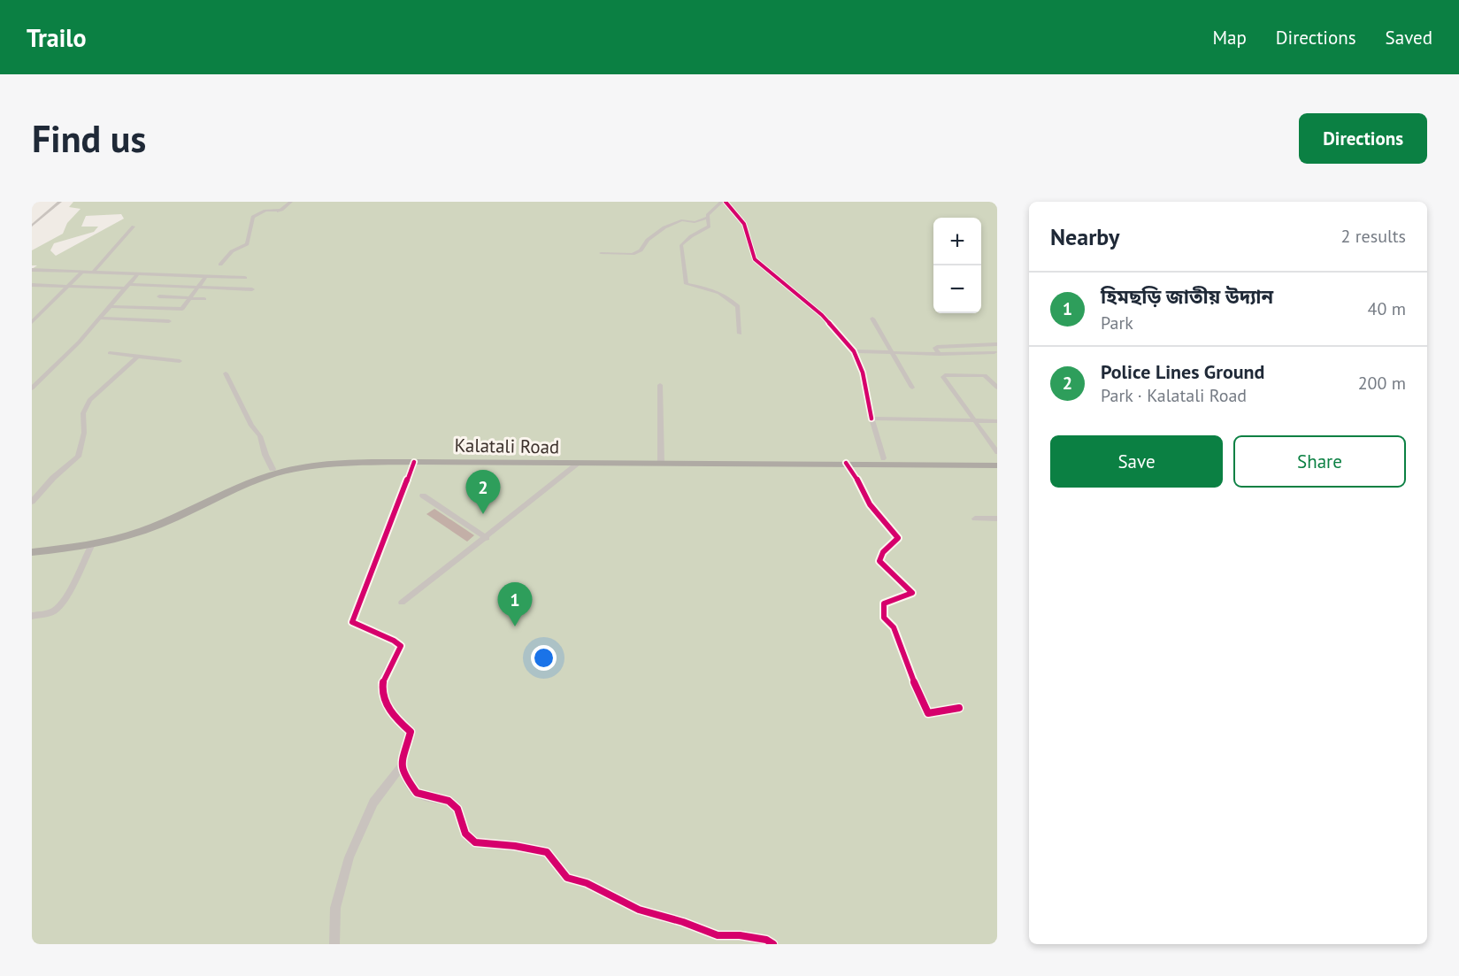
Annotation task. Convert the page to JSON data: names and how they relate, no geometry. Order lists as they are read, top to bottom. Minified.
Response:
{"streets":{"highway":["Kalatali Road"]},"page":{"header":"Trailo","nav":["Map","Directions","Saved"],"buttons":["Directions",["Save","Share"]],"title":"Find us","heading":["Nearby","2 results"],"map_buttons":["+","−"],"list":[{"mark":"1","name":"হিমছড়ি জাতীয় উদ্যান","note":"Park","value":"40 m"},{"mark":"2","name":"Police Lines Ground","note":"Park · Kalatali Road","value":"200 m"}],"pins":["2","1"]}}
